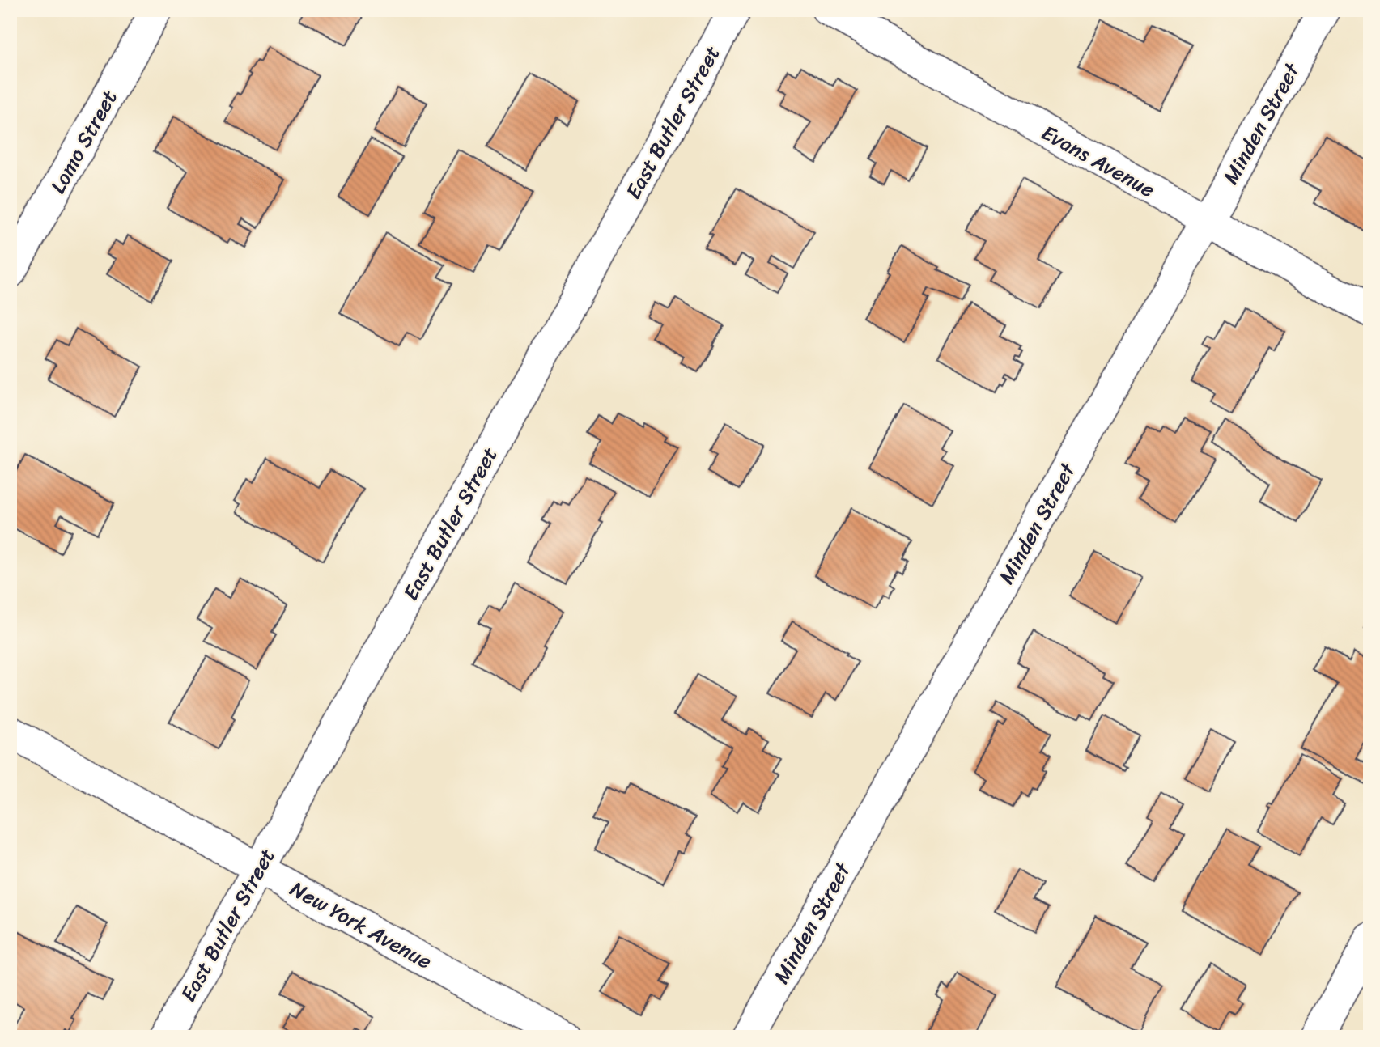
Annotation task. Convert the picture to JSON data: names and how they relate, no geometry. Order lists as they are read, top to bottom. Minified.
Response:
{"streets":{"street":["East Butler Street","Minden Street","Lomo Street","Evans Avenue","New York Avenue"]},"crossings":[["East Butler Street","New York Avenue"],["Minden Street","Evans Avenue"]]}
